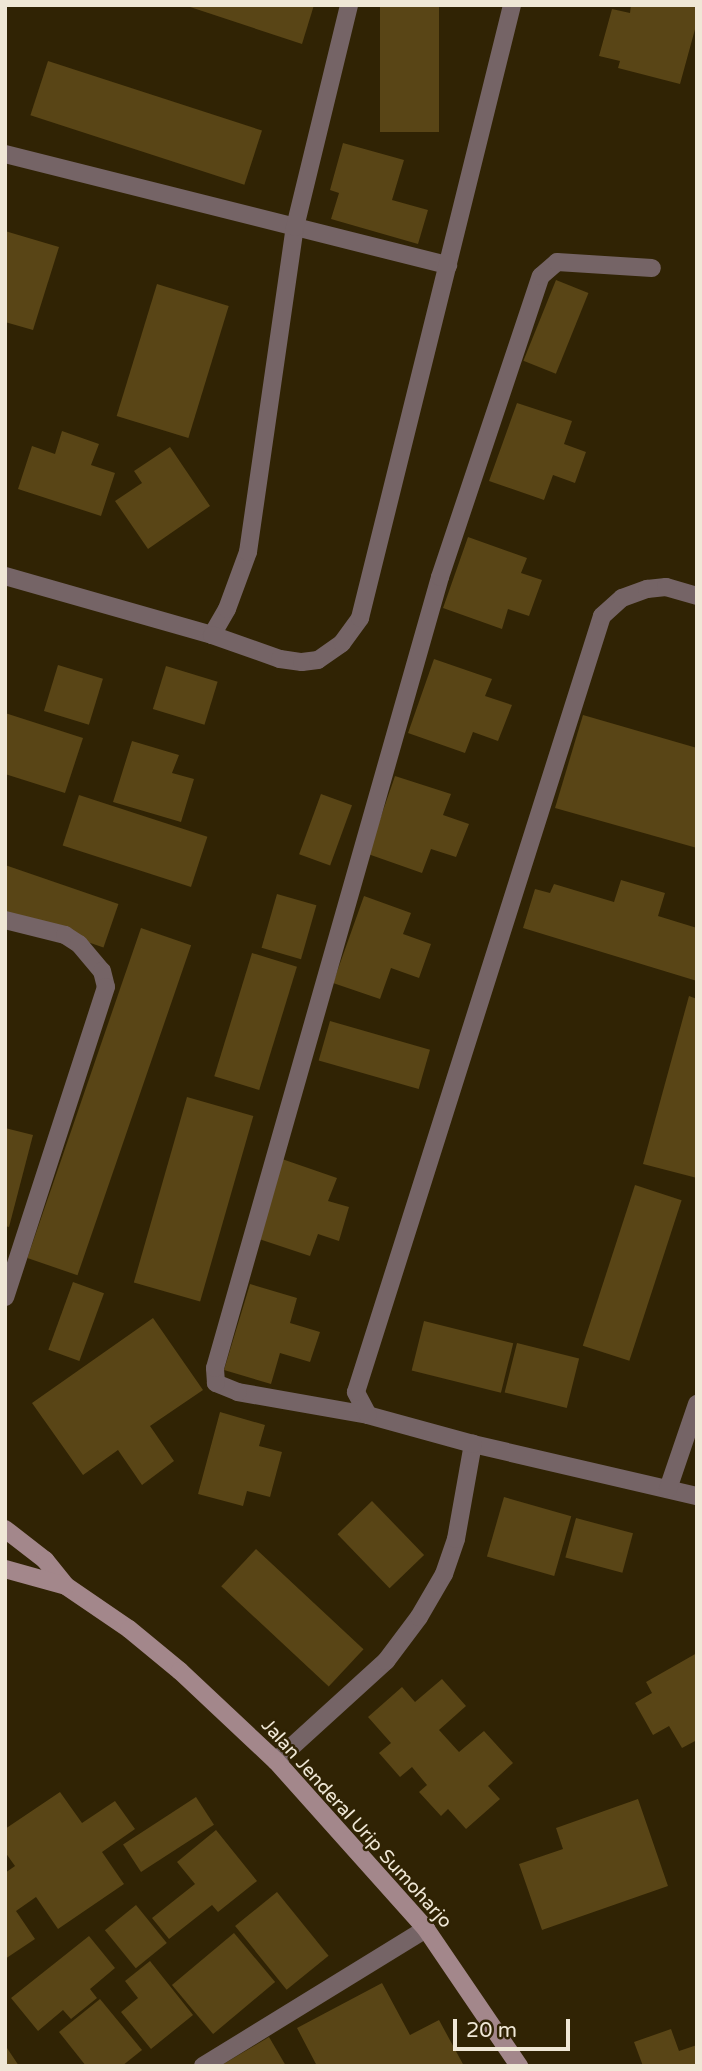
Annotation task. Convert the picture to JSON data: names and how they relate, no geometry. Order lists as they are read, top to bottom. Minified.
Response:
{"streets":{"street":["Jalan Jenderal Urip Sumoharjo"]},"scale_bar":"20 m"}
